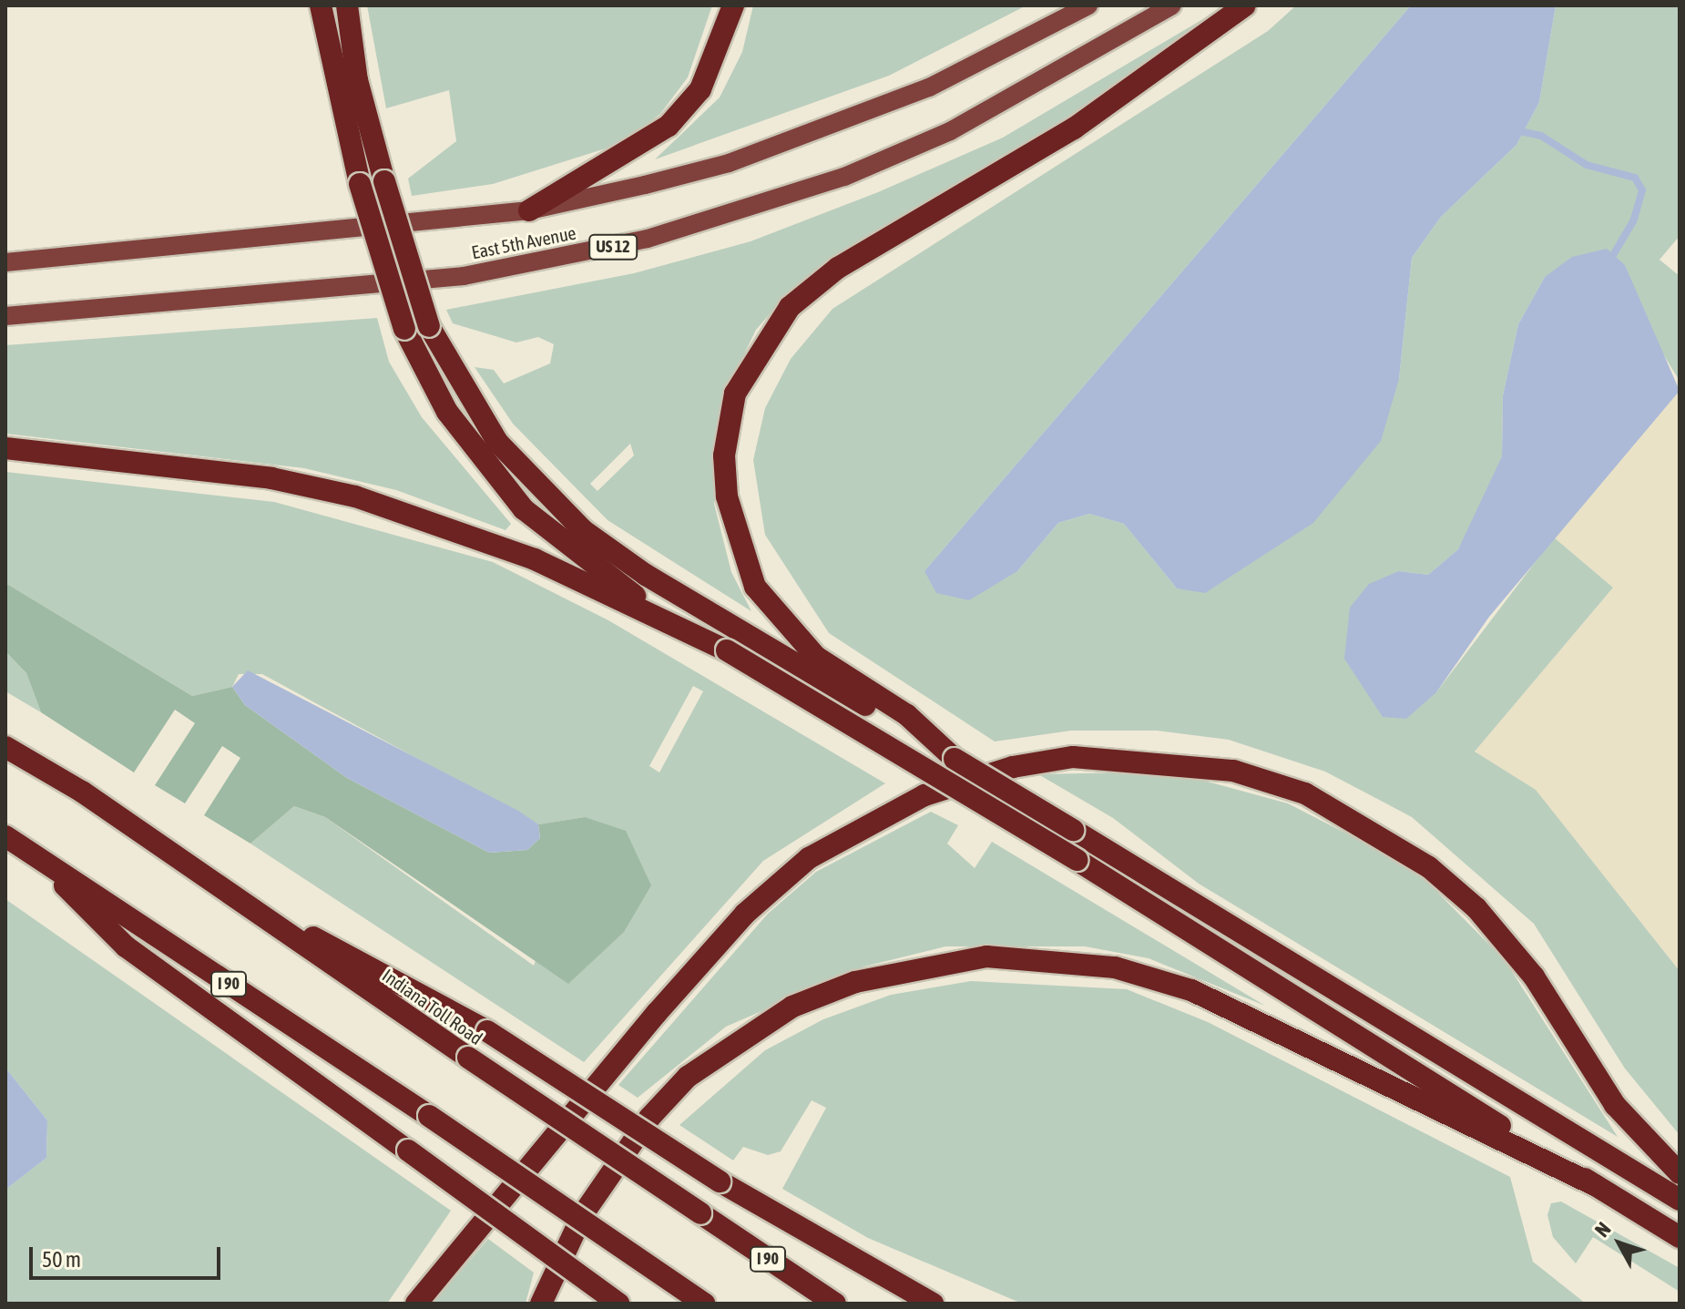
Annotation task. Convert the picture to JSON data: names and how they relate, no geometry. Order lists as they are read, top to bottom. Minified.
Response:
{"streets":{"highway":["I 90","Indiana Toll Road"],"main road":["East 5th Avenue","US 12"]},"scale_bar":"50 m","north":"top left"}
